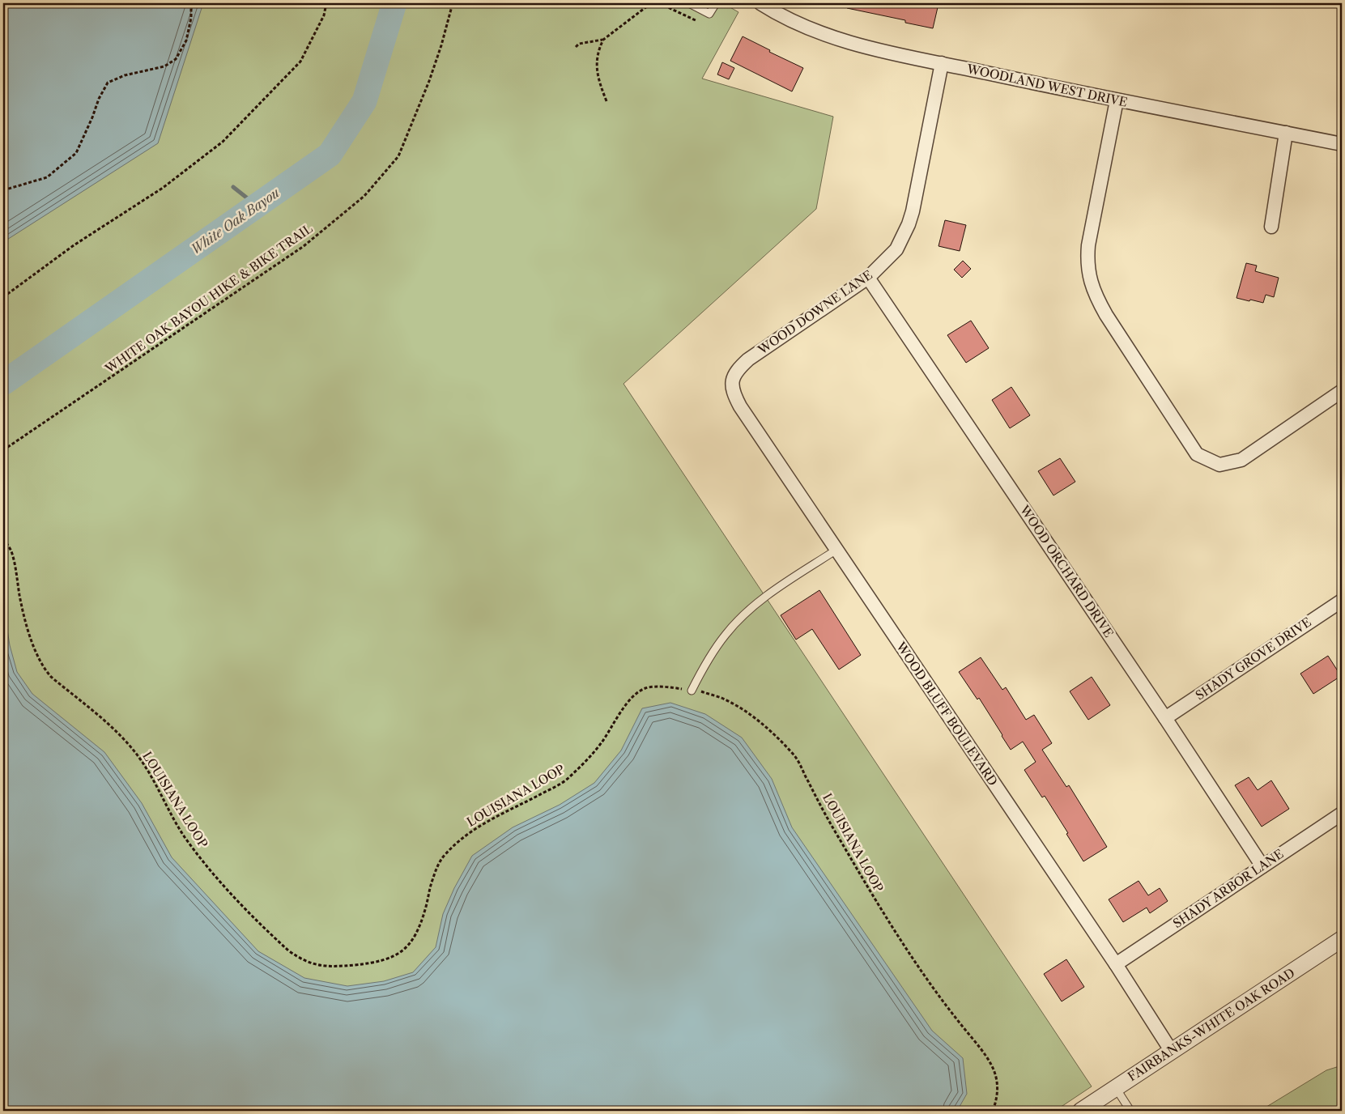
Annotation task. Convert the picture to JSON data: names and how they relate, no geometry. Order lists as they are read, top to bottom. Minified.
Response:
{"streets":{"street":["WOODLAND WEST DRIVE","WOOD DOWNE LANE","WOOD ORCHARD DRIVE","SHADY GROVE DRIVE","WOOD BLUFF BOULEVARD","SHADY ARBOR LANE","FAIRBANKS-WHITE OAK ROAD"],"path":["WHITE OAK BAYOU HIKE & BIKE TRAIL","LOUISIANA LOOP"]},"crossings":[["WOODLAND WEST DRIVE","WOOD DOWNE LANE"],["WOOD DOWNE LANE","WOOD ORCHARD DRIVE"],["WOOD DOWNE LANE","WOOD BLUFF BOULEVARD"],["WOOD ORCHARD DRIVE","SHADY GROVE DRIVE"],["WOOD ORCHARD DRIVE","SHADY ARBOR LANE"],["WOOD BLUFF BOULEVARD","SHADY ARBOR LANE"],["WOOD BLUFF BOULEVARD","FAIRBANKS-WHITE OAK ROAD"]],"water":["White Oak Bayou"]}
